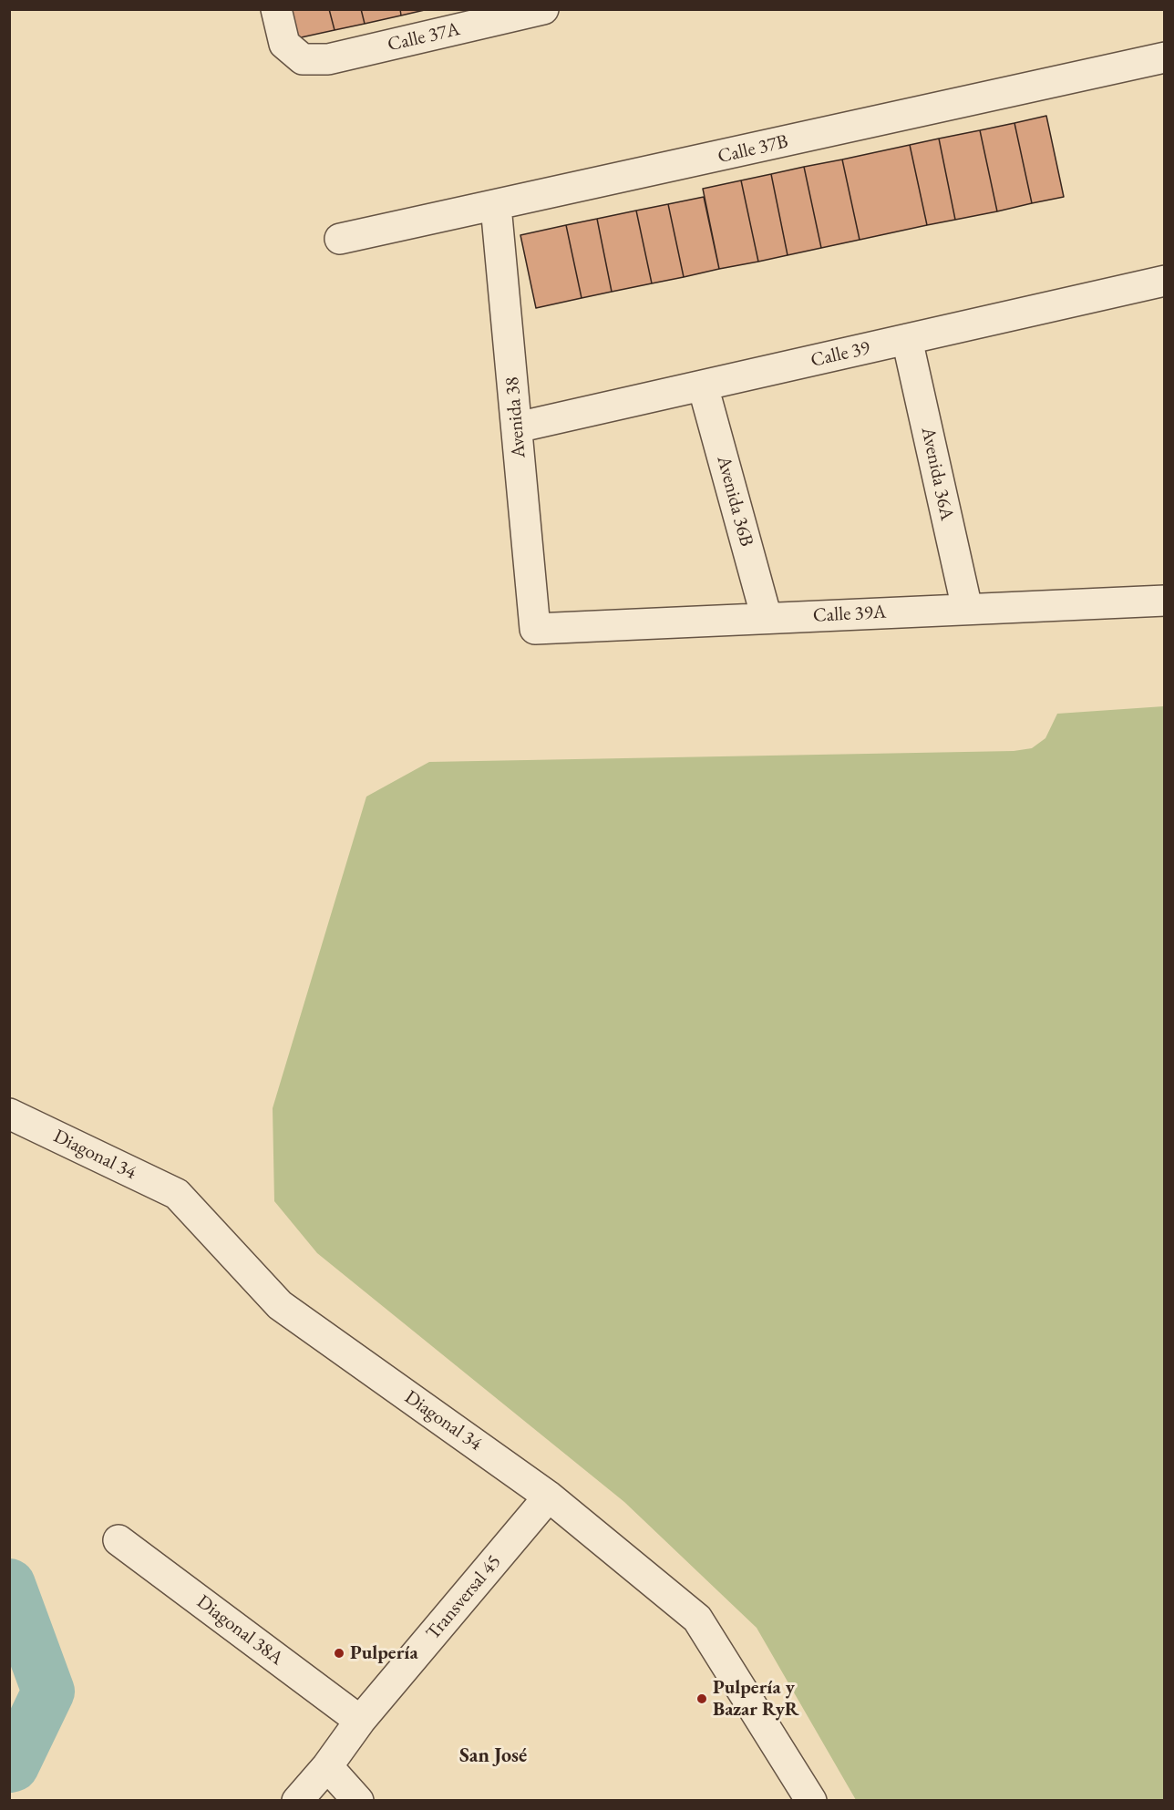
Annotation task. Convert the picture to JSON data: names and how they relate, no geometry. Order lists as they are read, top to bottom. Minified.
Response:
{"streets":{"street":["Calle 37A","Calle 37B","Calle 39","Avenida 38","Avenida 36A","Avenida 36B","Calle 39A","Diagonal 34","Transversal 45","Diagonal 38A"]},"crossings":[["Calle 37B","Avenida 38"],["Calle 39","Avenida 38"],["Calle 39","Avenida 36A"],["Calle 39","Avenida 36B"],["Avenida 38","Calle 39A"],["Avenida 36A","Calle 39A"],["Avenida 36B","Calle 39A"],["Diagonal 34","Transversal 45"],["Transversal 45","Diagonal 38A"]],"districts":["San José"],"places":["Pulpería","Pulpería y Bazar RyR"]}
